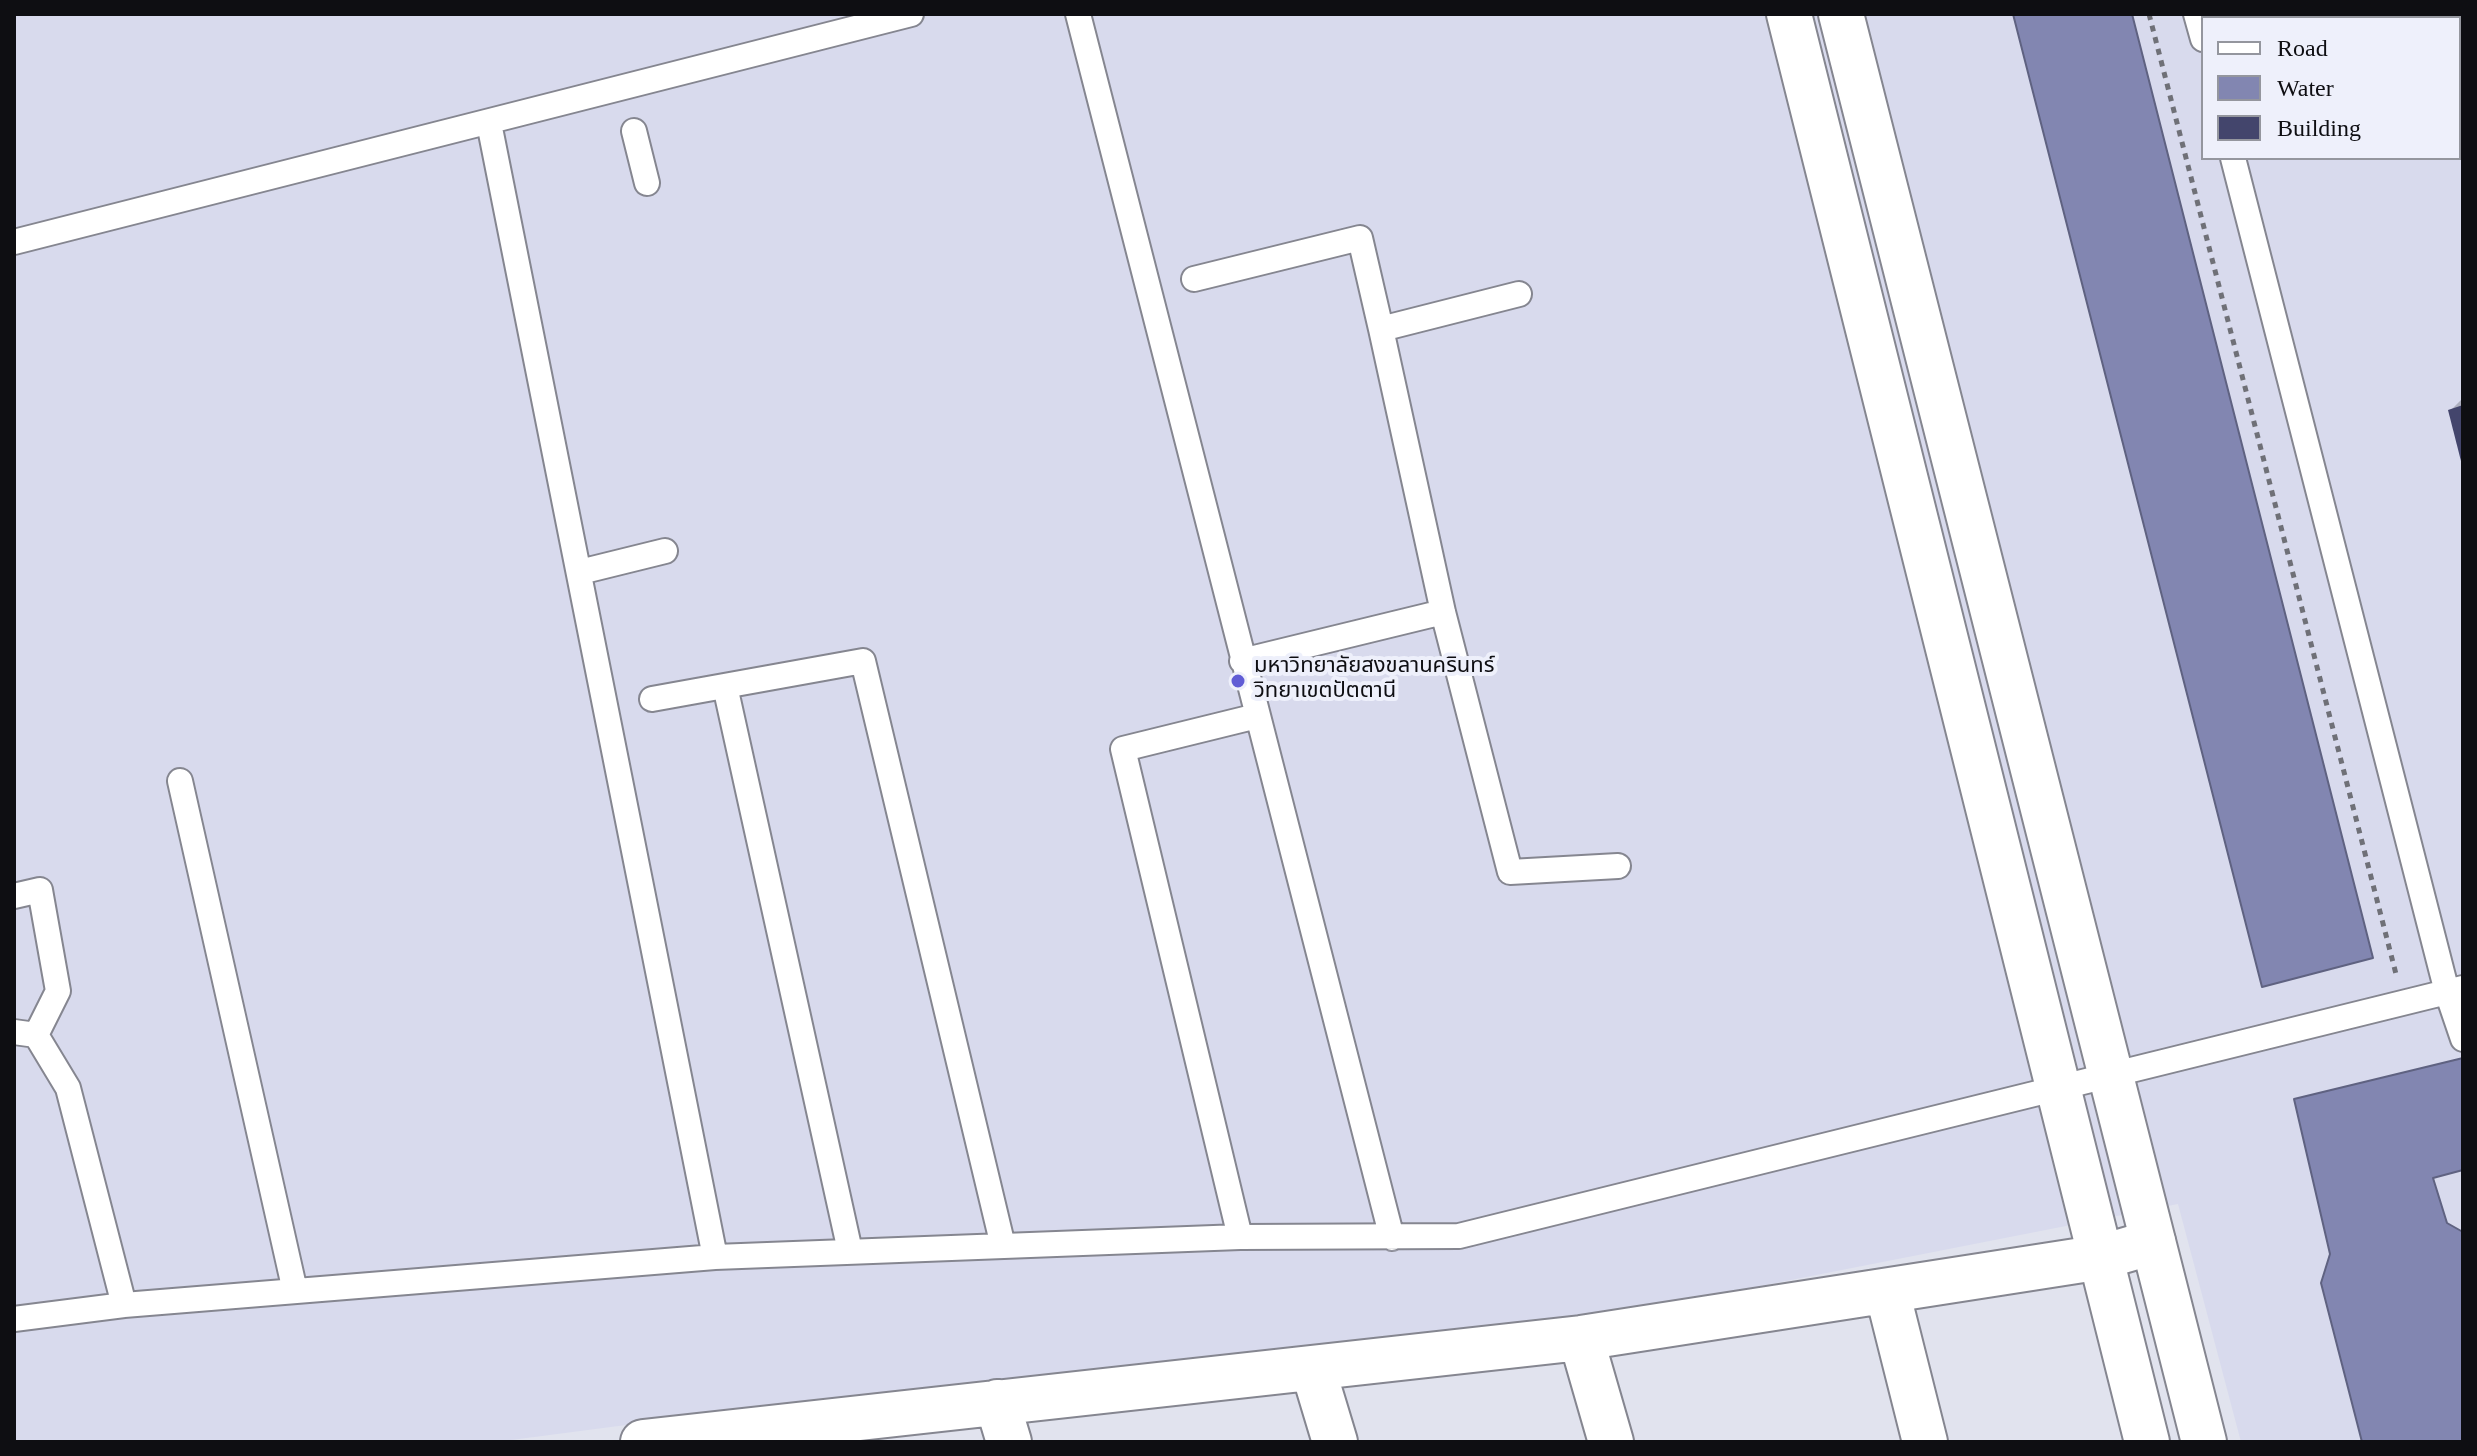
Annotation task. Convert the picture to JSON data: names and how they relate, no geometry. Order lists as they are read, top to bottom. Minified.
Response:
{"places":["มหาวิทยาลัยสงขลานครินทร์ วิทยาเขตปัตตานี"],"legend":["Road","Water","Building"]}
